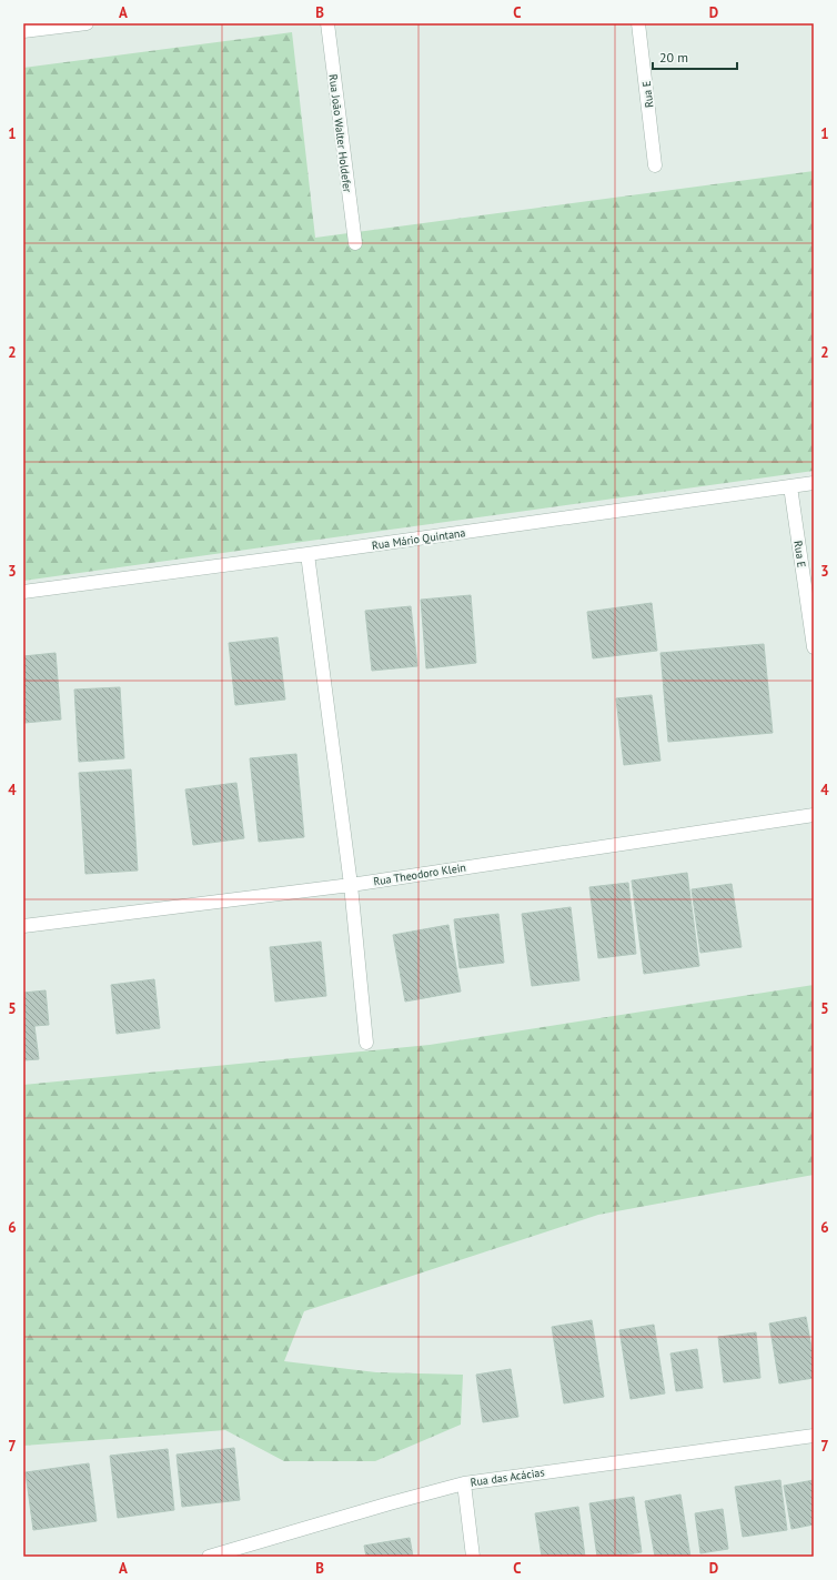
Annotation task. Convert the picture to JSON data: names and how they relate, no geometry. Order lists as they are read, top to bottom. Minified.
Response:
{"streets":{"street":["Rua E","Rua João Walter Holdefer","Rua Mário Quintana","Rua Theodoro Klein","Rua das Acácias"]},"crossings":[["Rua E","Rua Mário Quintana"]],"scale_bar":"20 m","grid":{"columns":["A","B","C","D"],"rows":["1","2","3","4","5","6","7"]}}
